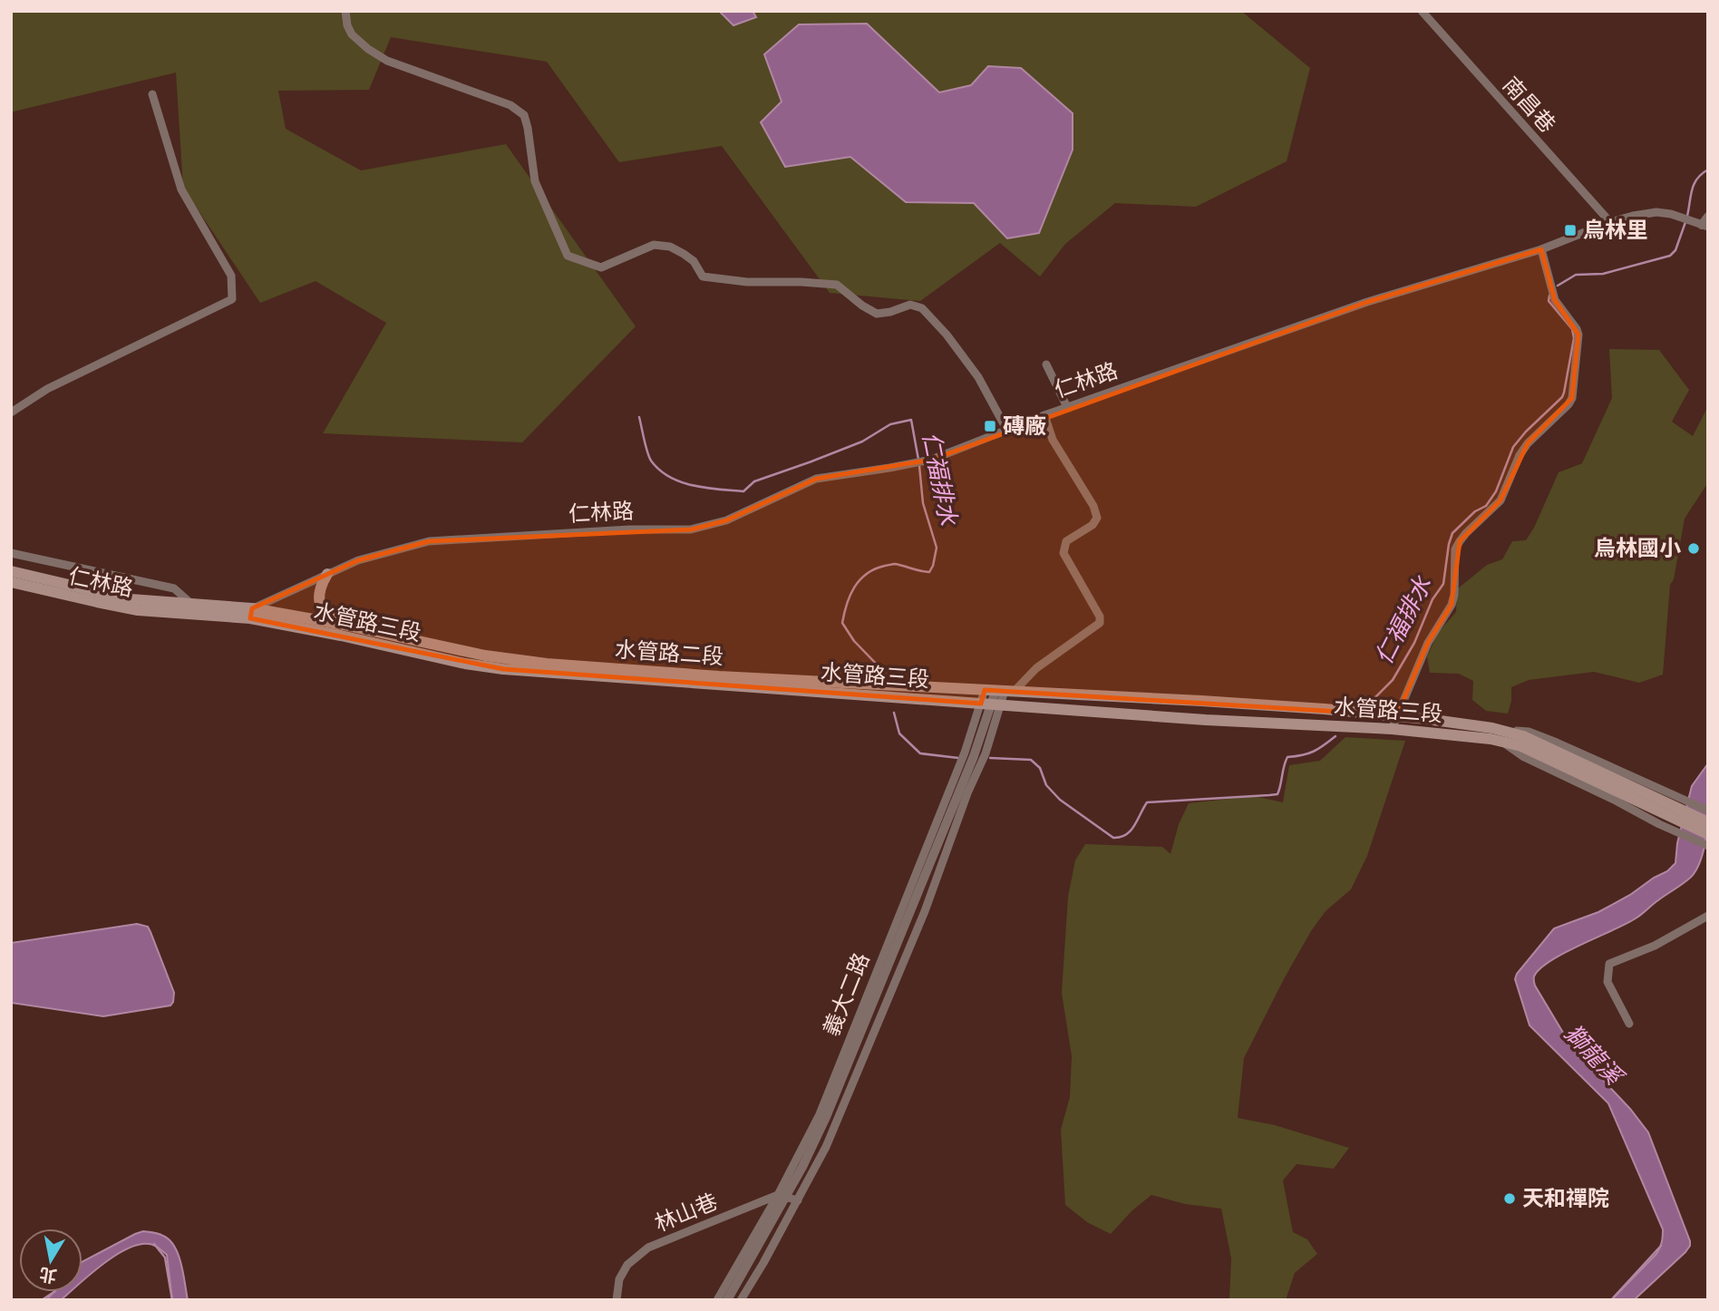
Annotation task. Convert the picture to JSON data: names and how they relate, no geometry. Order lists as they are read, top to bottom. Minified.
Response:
{"streets":{"main road":["仁林路","水管路三段","水管路二段"],"street":["南昌巷","義大二路","林山巷"]},"crossings":[["南昌巷","仁林路"],["仁林路","水管路三段"],["水管路三段","水管路二段"],["水管路三段","義大二路"],["水管路二段","義大二路"],["義大二路","林山巷"]],"water":["仁福排水","獅龍溪"],"places":{"transit":["烏林里","磚廠"],"other":["烏林國小","天和禪院"]},"north":"bottom"}
